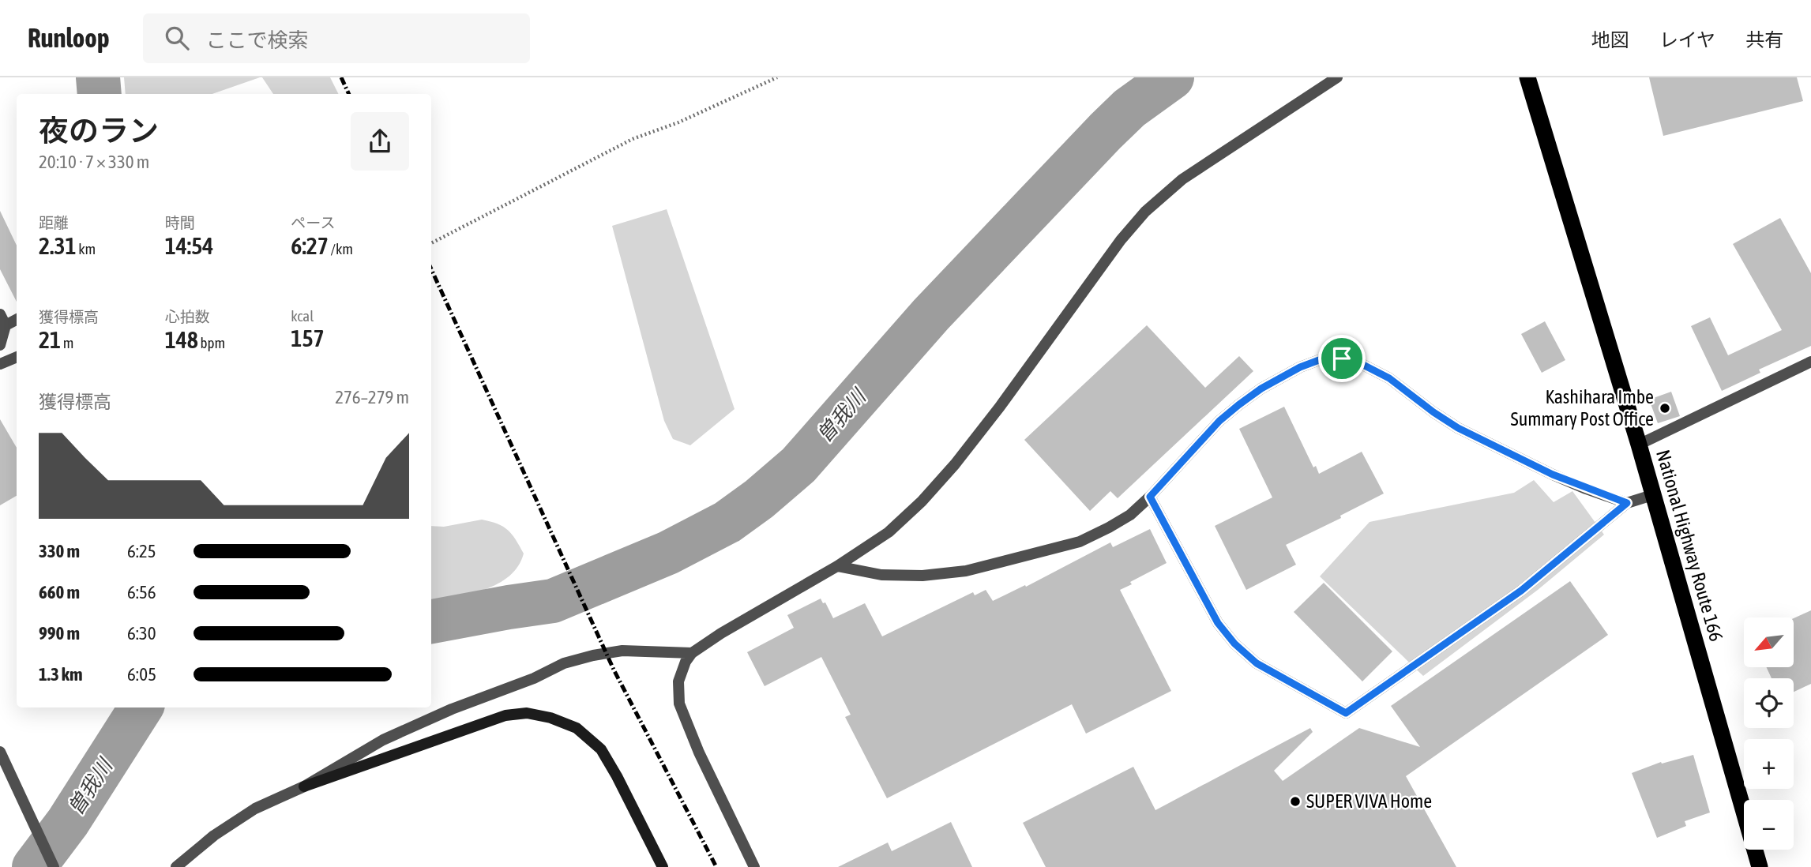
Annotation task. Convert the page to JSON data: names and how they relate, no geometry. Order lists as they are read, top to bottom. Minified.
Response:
{"streets":{"highway":["National Highway Route 166"]},"water":["曽我川"],"places":["Kashihara Imbe Summary Post Office","SUPER VIVA Home"],"north":"bottom left","page":{"header":"Runloop","search":"ここで検索","nav":["地図","レイヤ","共有"],"heading":["夜のラン","20:10 · 7 × 330 m"],"stats":[["距離","2.31 km"],["時間","14:54"],["ペース","6:27 /km"],["獲得標高","21 m"],["心拍数","148 bpm"],["kcal","157"]],"chart":["獲得標高","276–279 m"],"list":[{"name":"330 m","note":"6:25"},{"name":"660 m","note":"6:56"},{"name":"990 m","note":"6:30"},{"name":"1.3 km","note":"6:05"}],"map_buttons":["+","−"]}}
